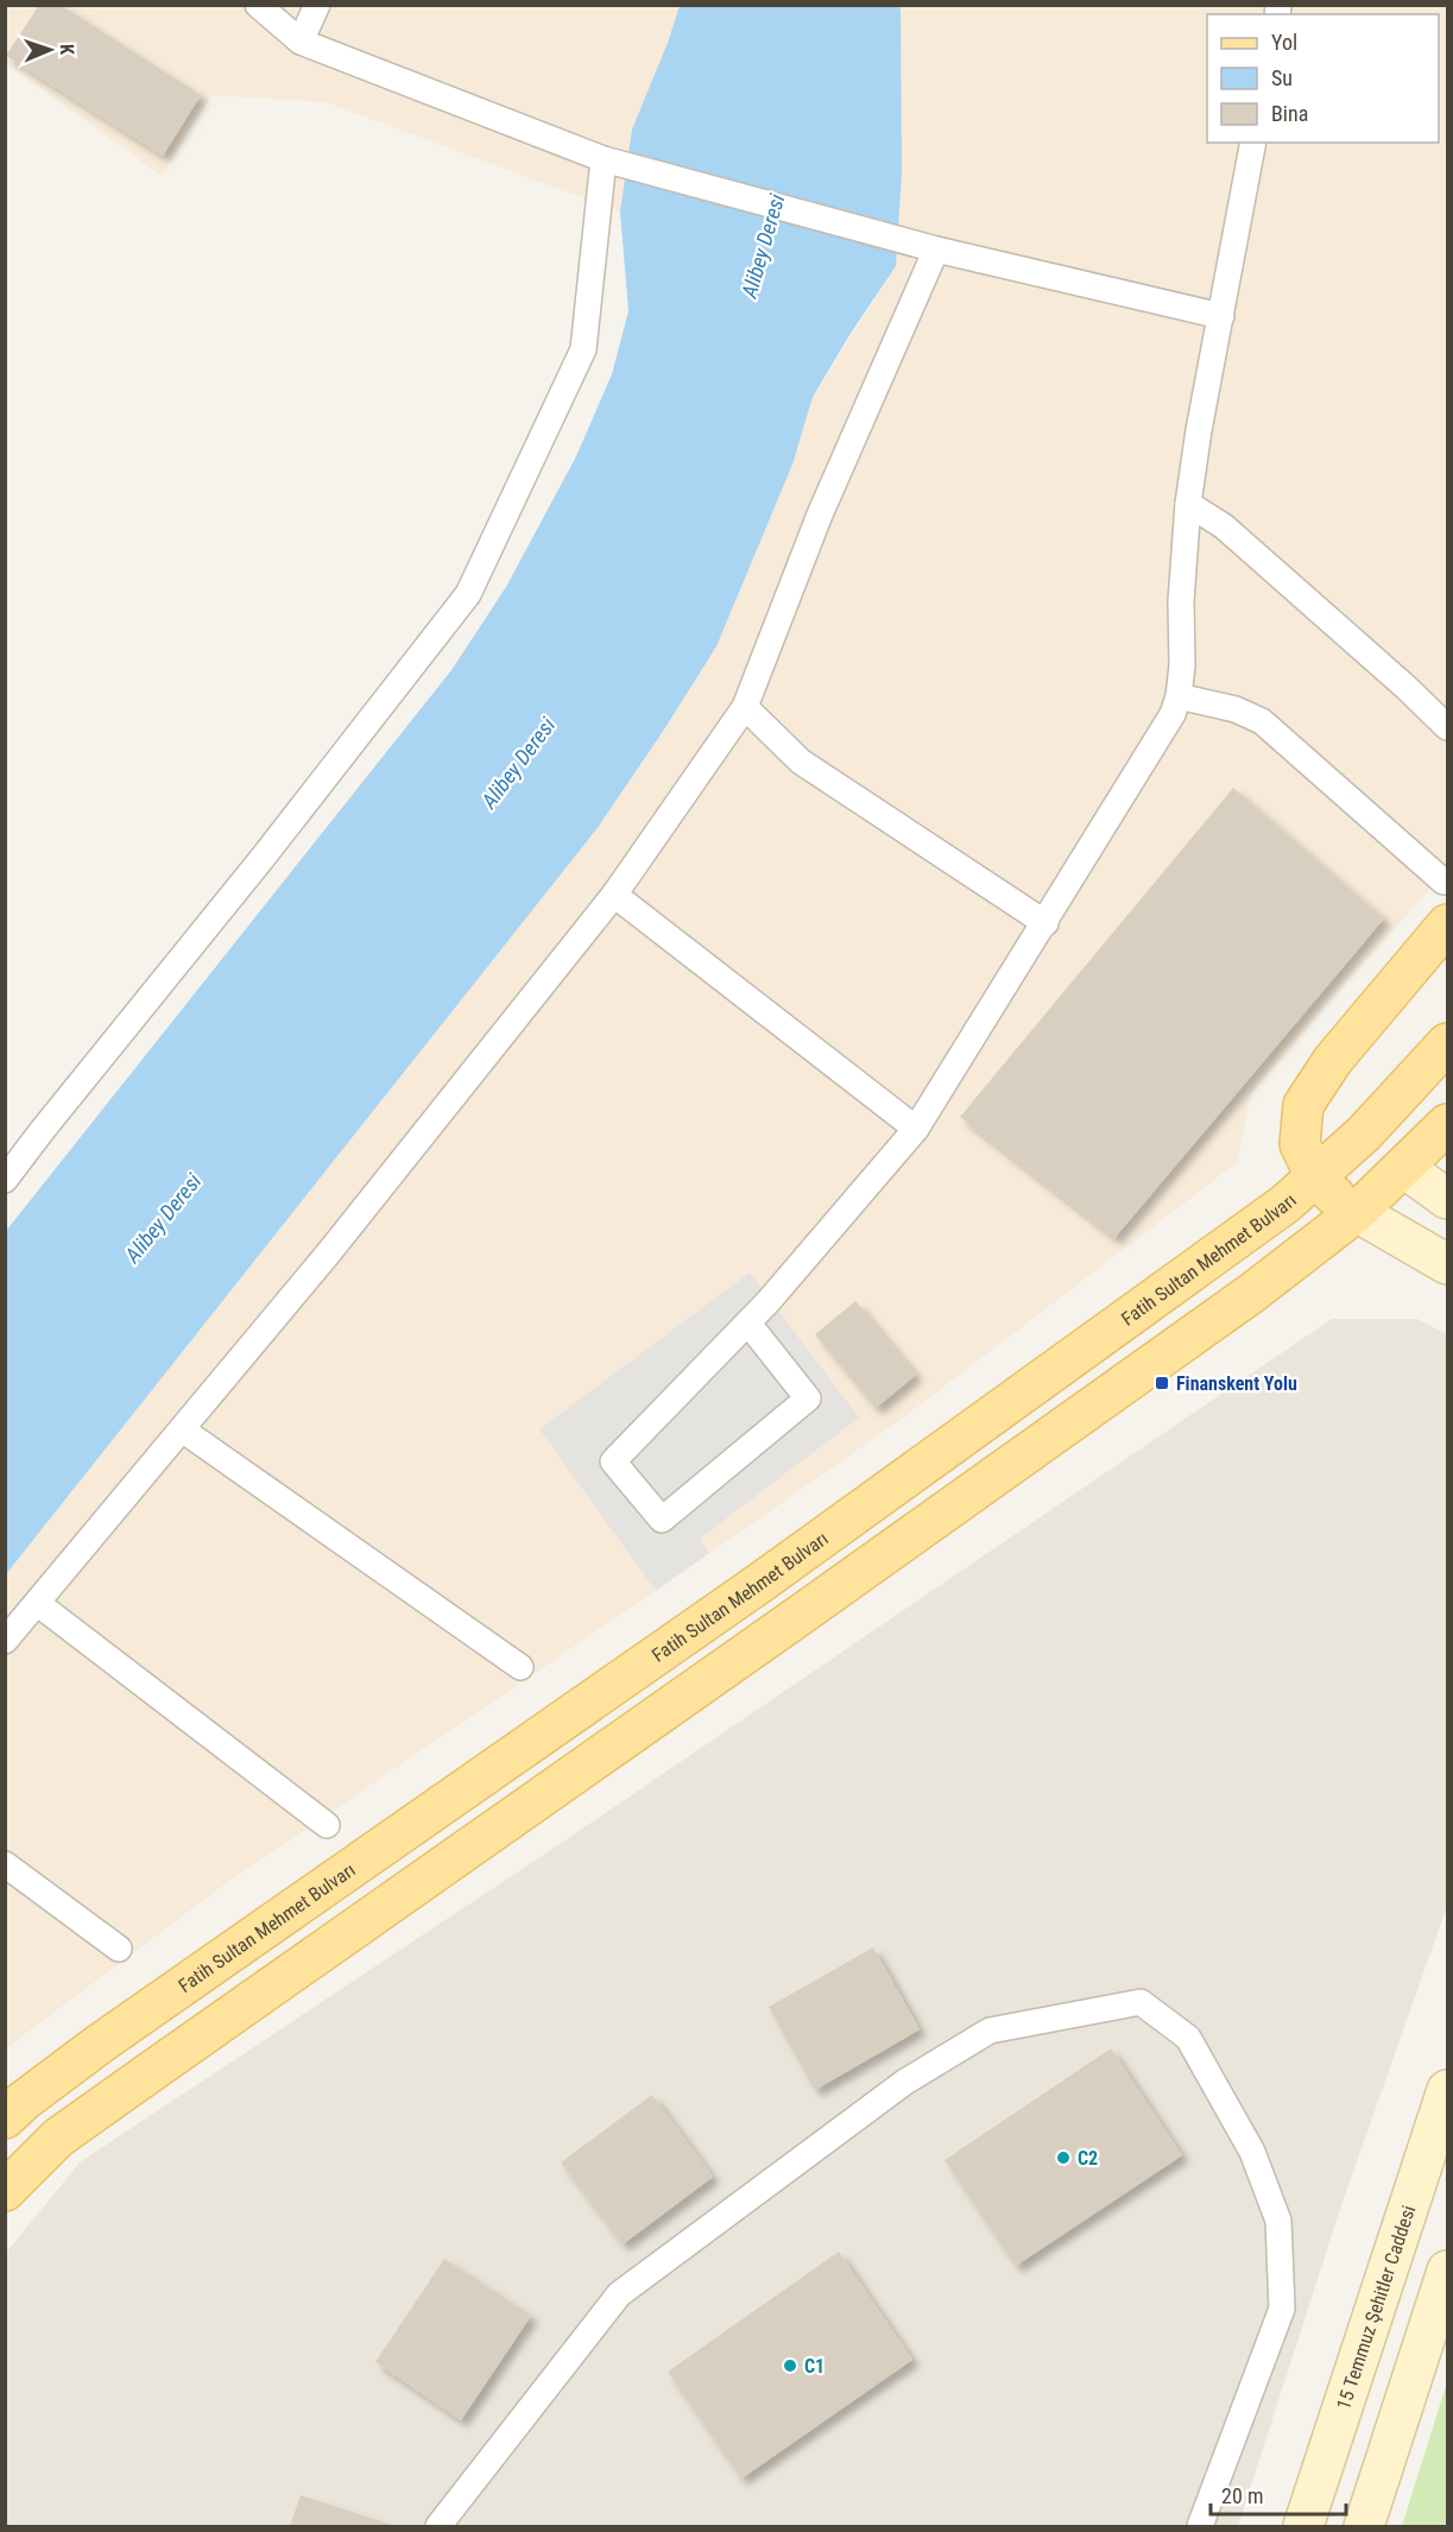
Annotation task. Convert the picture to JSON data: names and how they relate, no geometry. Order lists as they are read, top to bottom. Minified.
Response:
{"streets":{"main road":["Fatih Sultan Mehmet Bulvarı","15 Temmuz Şehitler Caddesi"]},"water":["Alibey Deresi"],"places":{"transit":["Finanskent Yolu"],"other":["C2","C1"]},"legend":["Yol","Su","Bina"],"scale_bar":"20 m","north":"right"}
